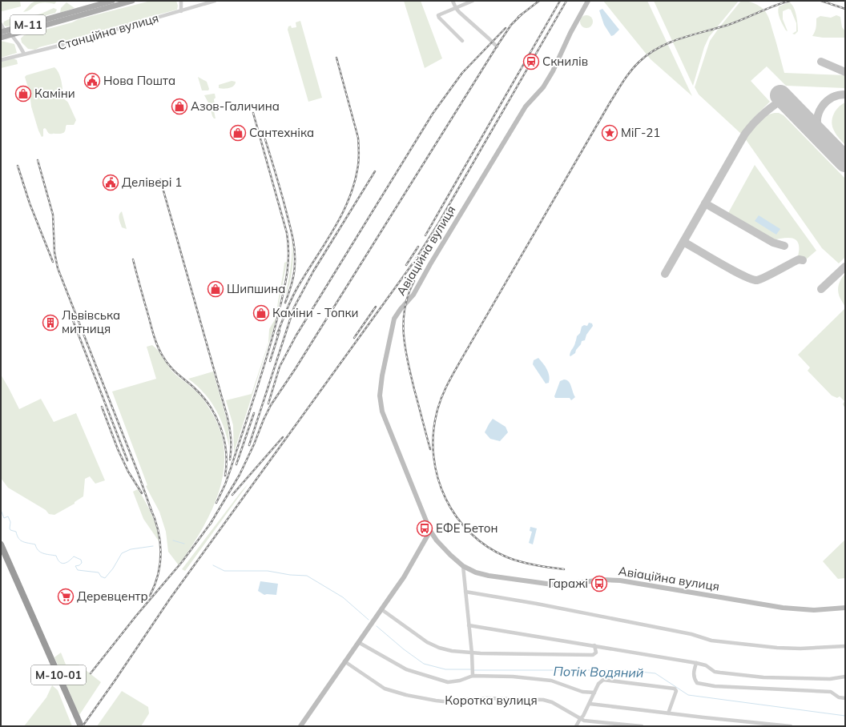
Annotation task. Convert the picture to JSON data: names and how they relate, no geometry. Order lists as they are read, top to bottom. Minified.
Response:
{"streets":{"highway":["М-10-01"],"main road":["М-11"],"street":["Станційна вулиця","Авіаційна вулиця","Коротка вулиця"]},"water":["Потік Водяний"],"places":{"station":["Скнилів"],"public building":["Нова Пошта","Делівері 1"],"shop":["Каміни","Азов-Галичина","Сантехніка","Шипшина","Каміни - Топки"],"place":["МіГ-21"],"building":["Львівська митниця"],"bus stop":["ЕФЕ Бетон","Гаражі"],"supermarket":["Деревцентр"]}}
